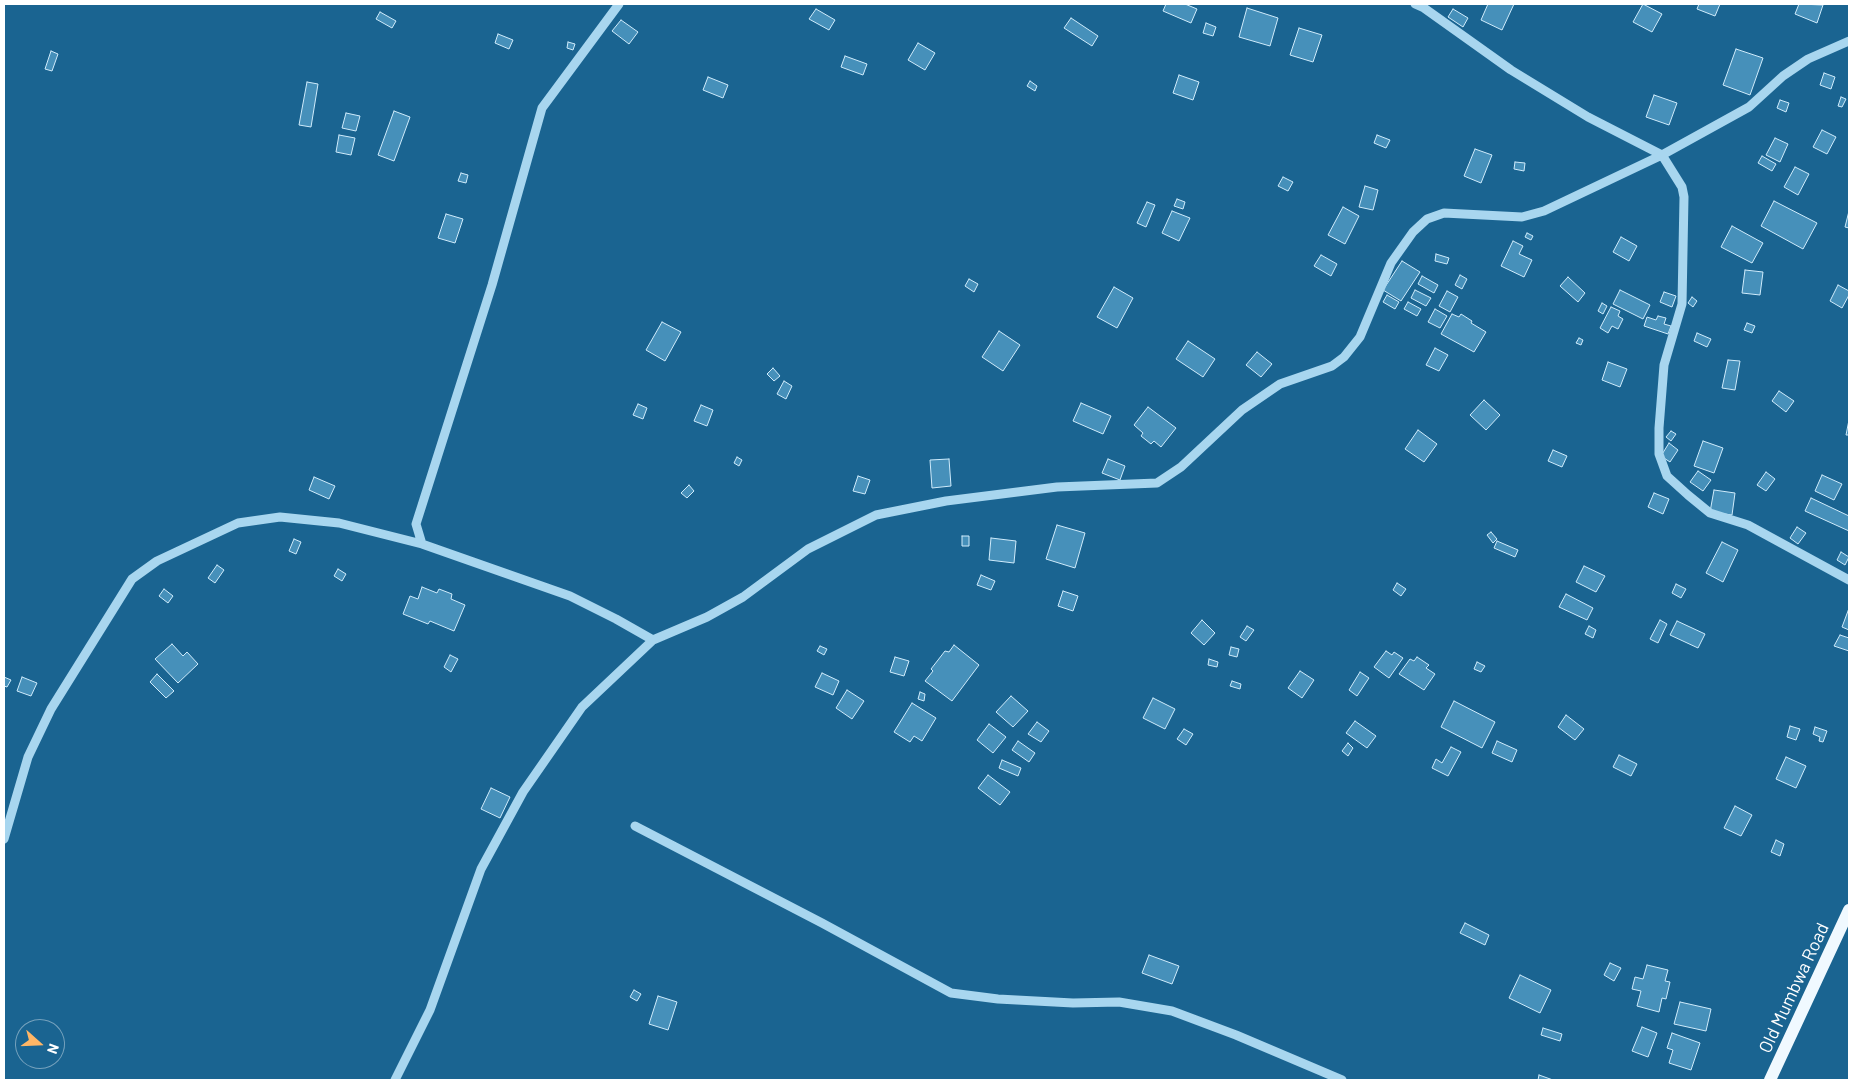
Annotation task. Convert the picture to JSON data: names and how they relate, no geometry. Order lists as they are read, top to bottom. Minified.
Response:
{"streets":{"main road":["Old Mumbwa Road"]},"north":"right"}
